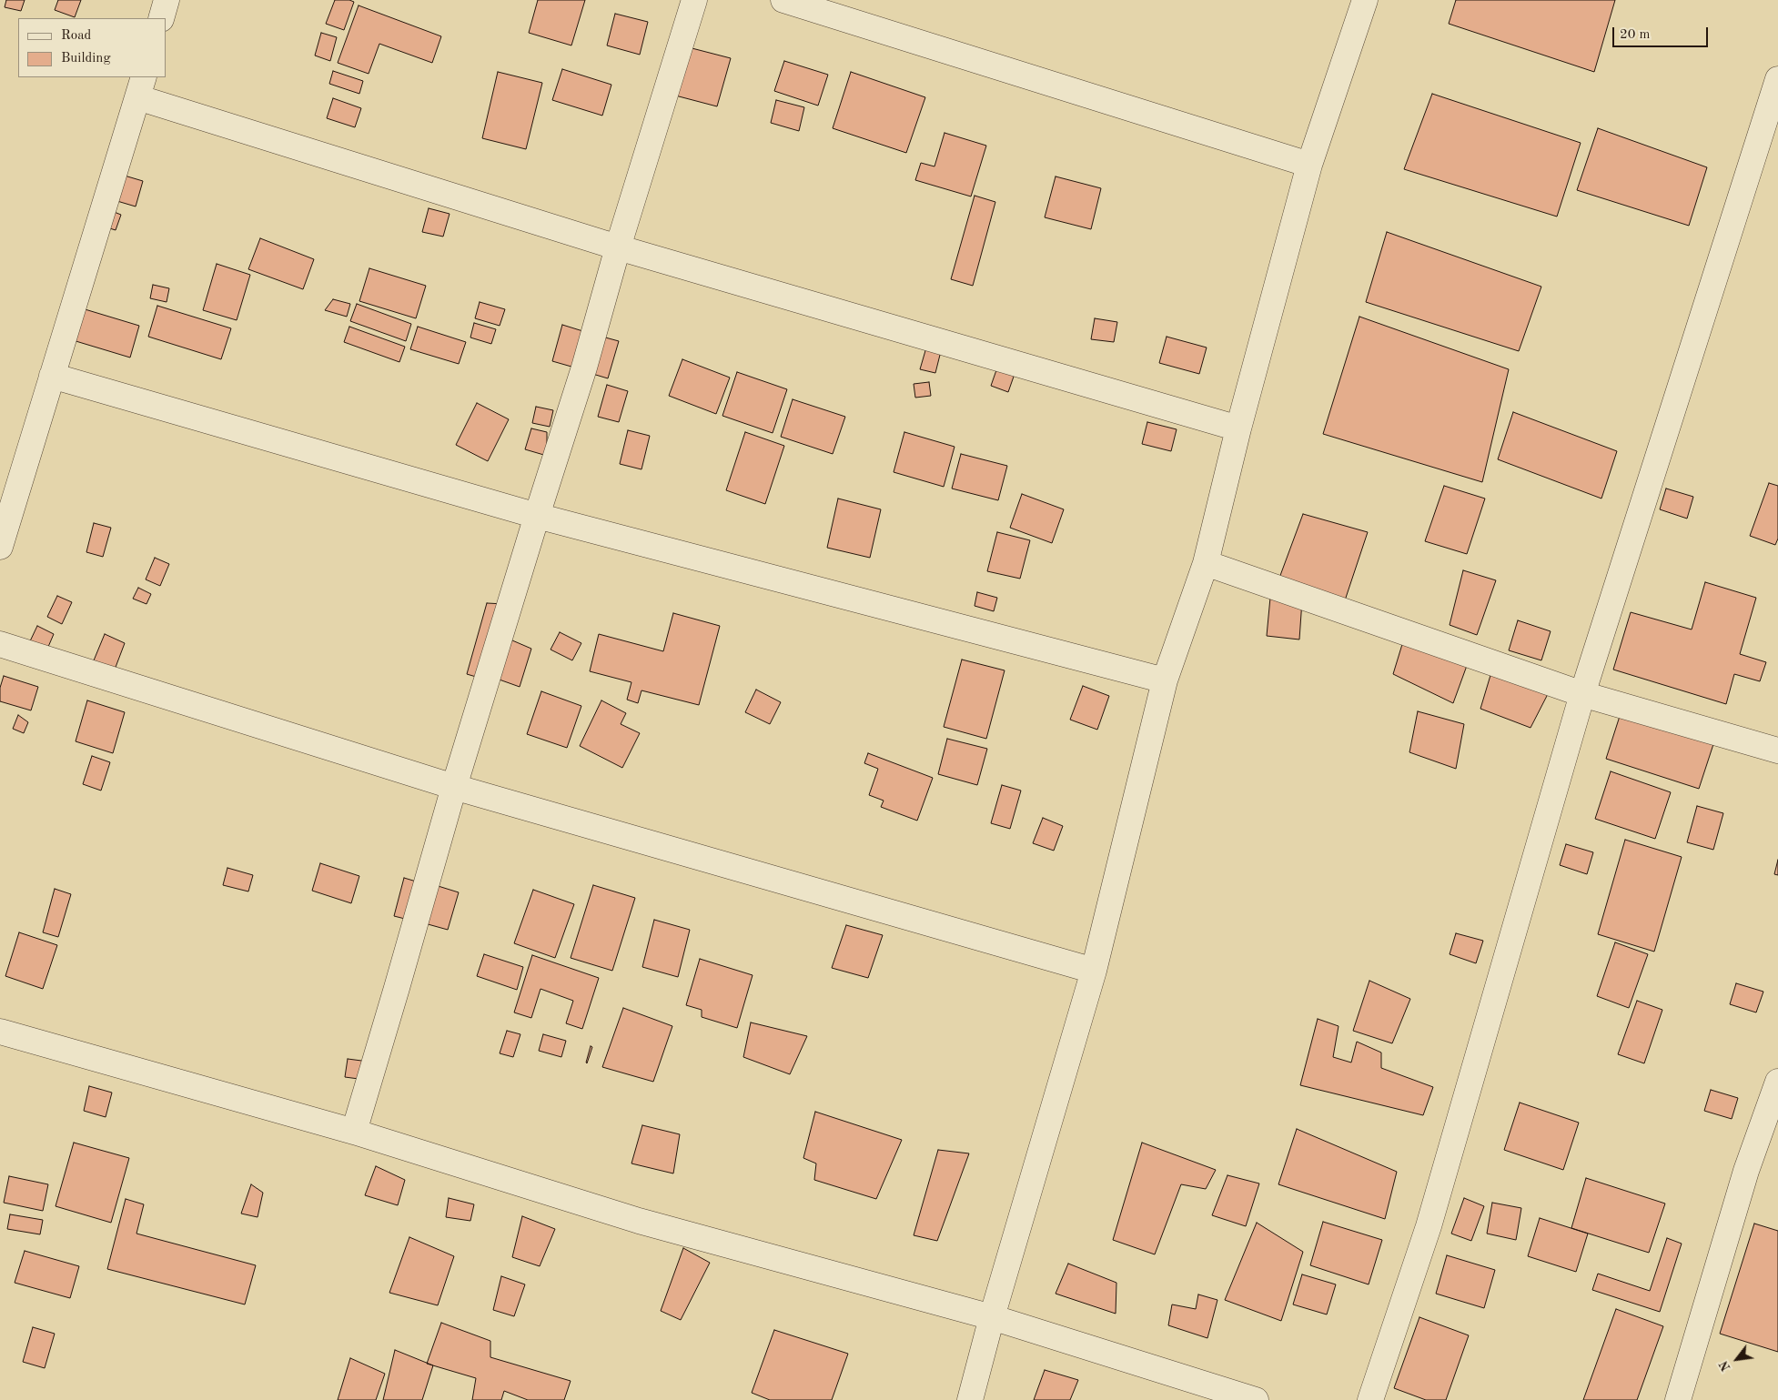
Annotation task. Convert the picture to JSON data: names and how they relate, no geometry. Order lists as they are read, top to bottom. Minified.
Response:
{"legend":["Road","Building"],"scale_bar":"20 m","north":"bottom left"}
